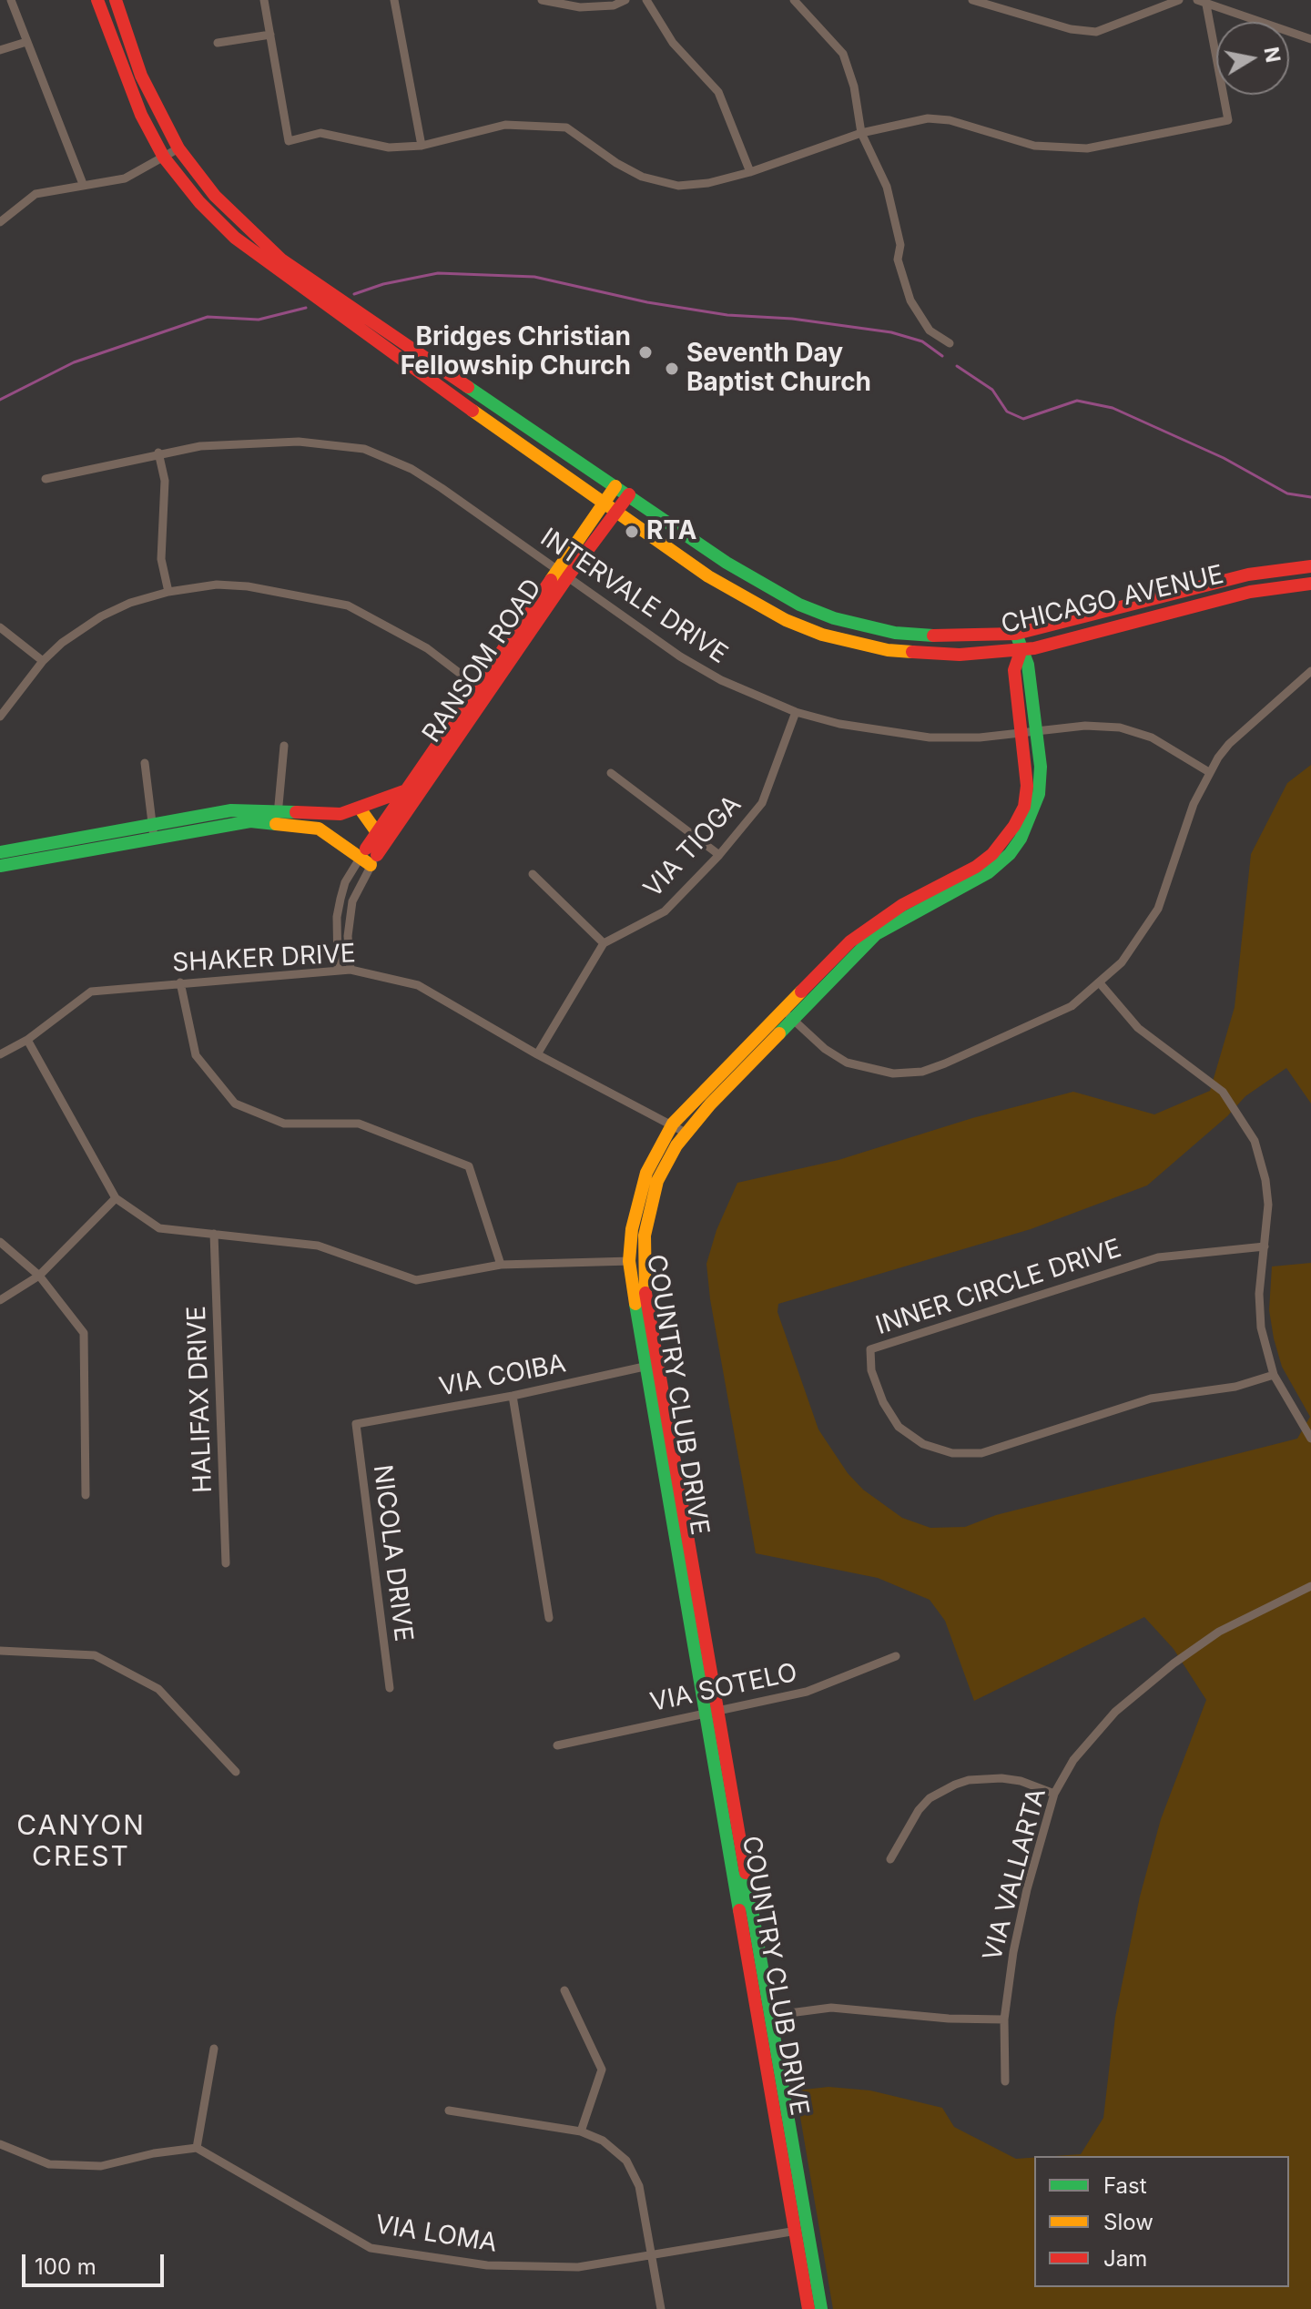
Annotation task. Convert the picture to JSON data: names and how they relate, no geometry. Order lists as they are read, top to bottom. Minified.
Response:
{"streets":{"street":["INTERVALE DRIVE","CHICAGO AVENUE","RANSOM ROAD","VIA TIOGA","SHAKER DRIVE","INNER CIRCLE DRIVE","VIA COIBA","COUNTRY CLUB DRIVE","HALIFAX DRIVE","NICOLA DRIVE","VIA SOTELO","VIA VALLARTA","VIA LOMA"]},"crossings":[["INTERVALE DRIVE","RANSOM ROAD"],["INTERVALE DRIVE","VIA TIOGA"],["INTERVALE DRIVE","COUNTRY CLUB DRIVE"],["CHICAGO AVENUE","RANSOM ROAD"],["CHICAGO AVENUE","COUNTRY CLUB DRIVE"],["SHAKER DRIVE","COUNTRY CLUB DRIVE"],["VIA COIBA","COUNTRY CLUB DRIVE"],["VIA COIBA","NICOLA DRIVE"],["COUNTRY CLUB DRIVE","VIA SOTELO"],["COUNTRY CLUB DRIVE","VIA LOMA"]],"districts":["CANYON CREST"],"places":["Bridges Christian Fellowship Church","Seventh Day Baptist Church","RTA"],"legend":["Fast","Slow","Jam"],"scale_bar":"100 m","north":"right"}
